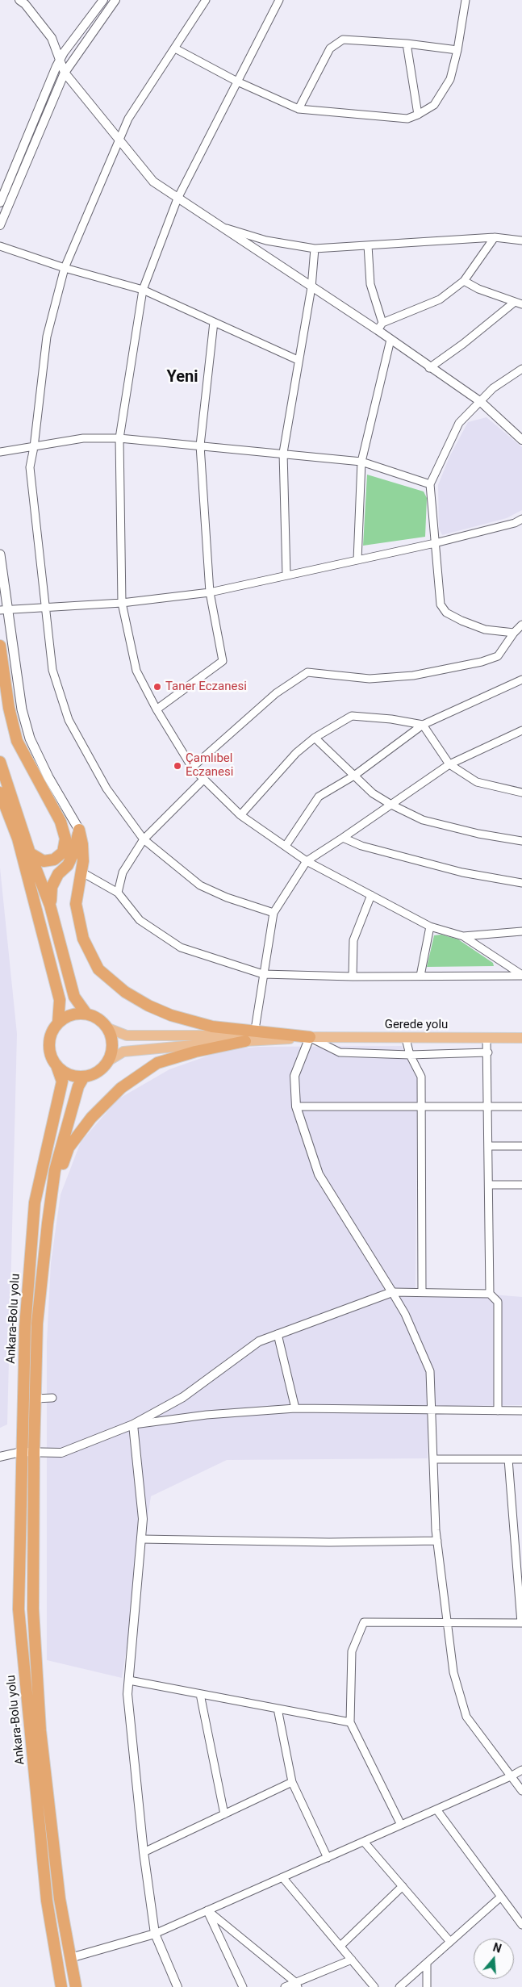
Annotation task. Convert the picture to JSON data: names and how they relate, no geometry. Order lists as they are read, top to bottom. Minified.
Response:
{"streets":{"highway":["Ankara-Bolu yolu"],"main road":["Gerede yolu"]},"districts":["Yeni"],"places":["Taner Eczanesi","Çamlıbel Eczanesi"],"north":"top"}
